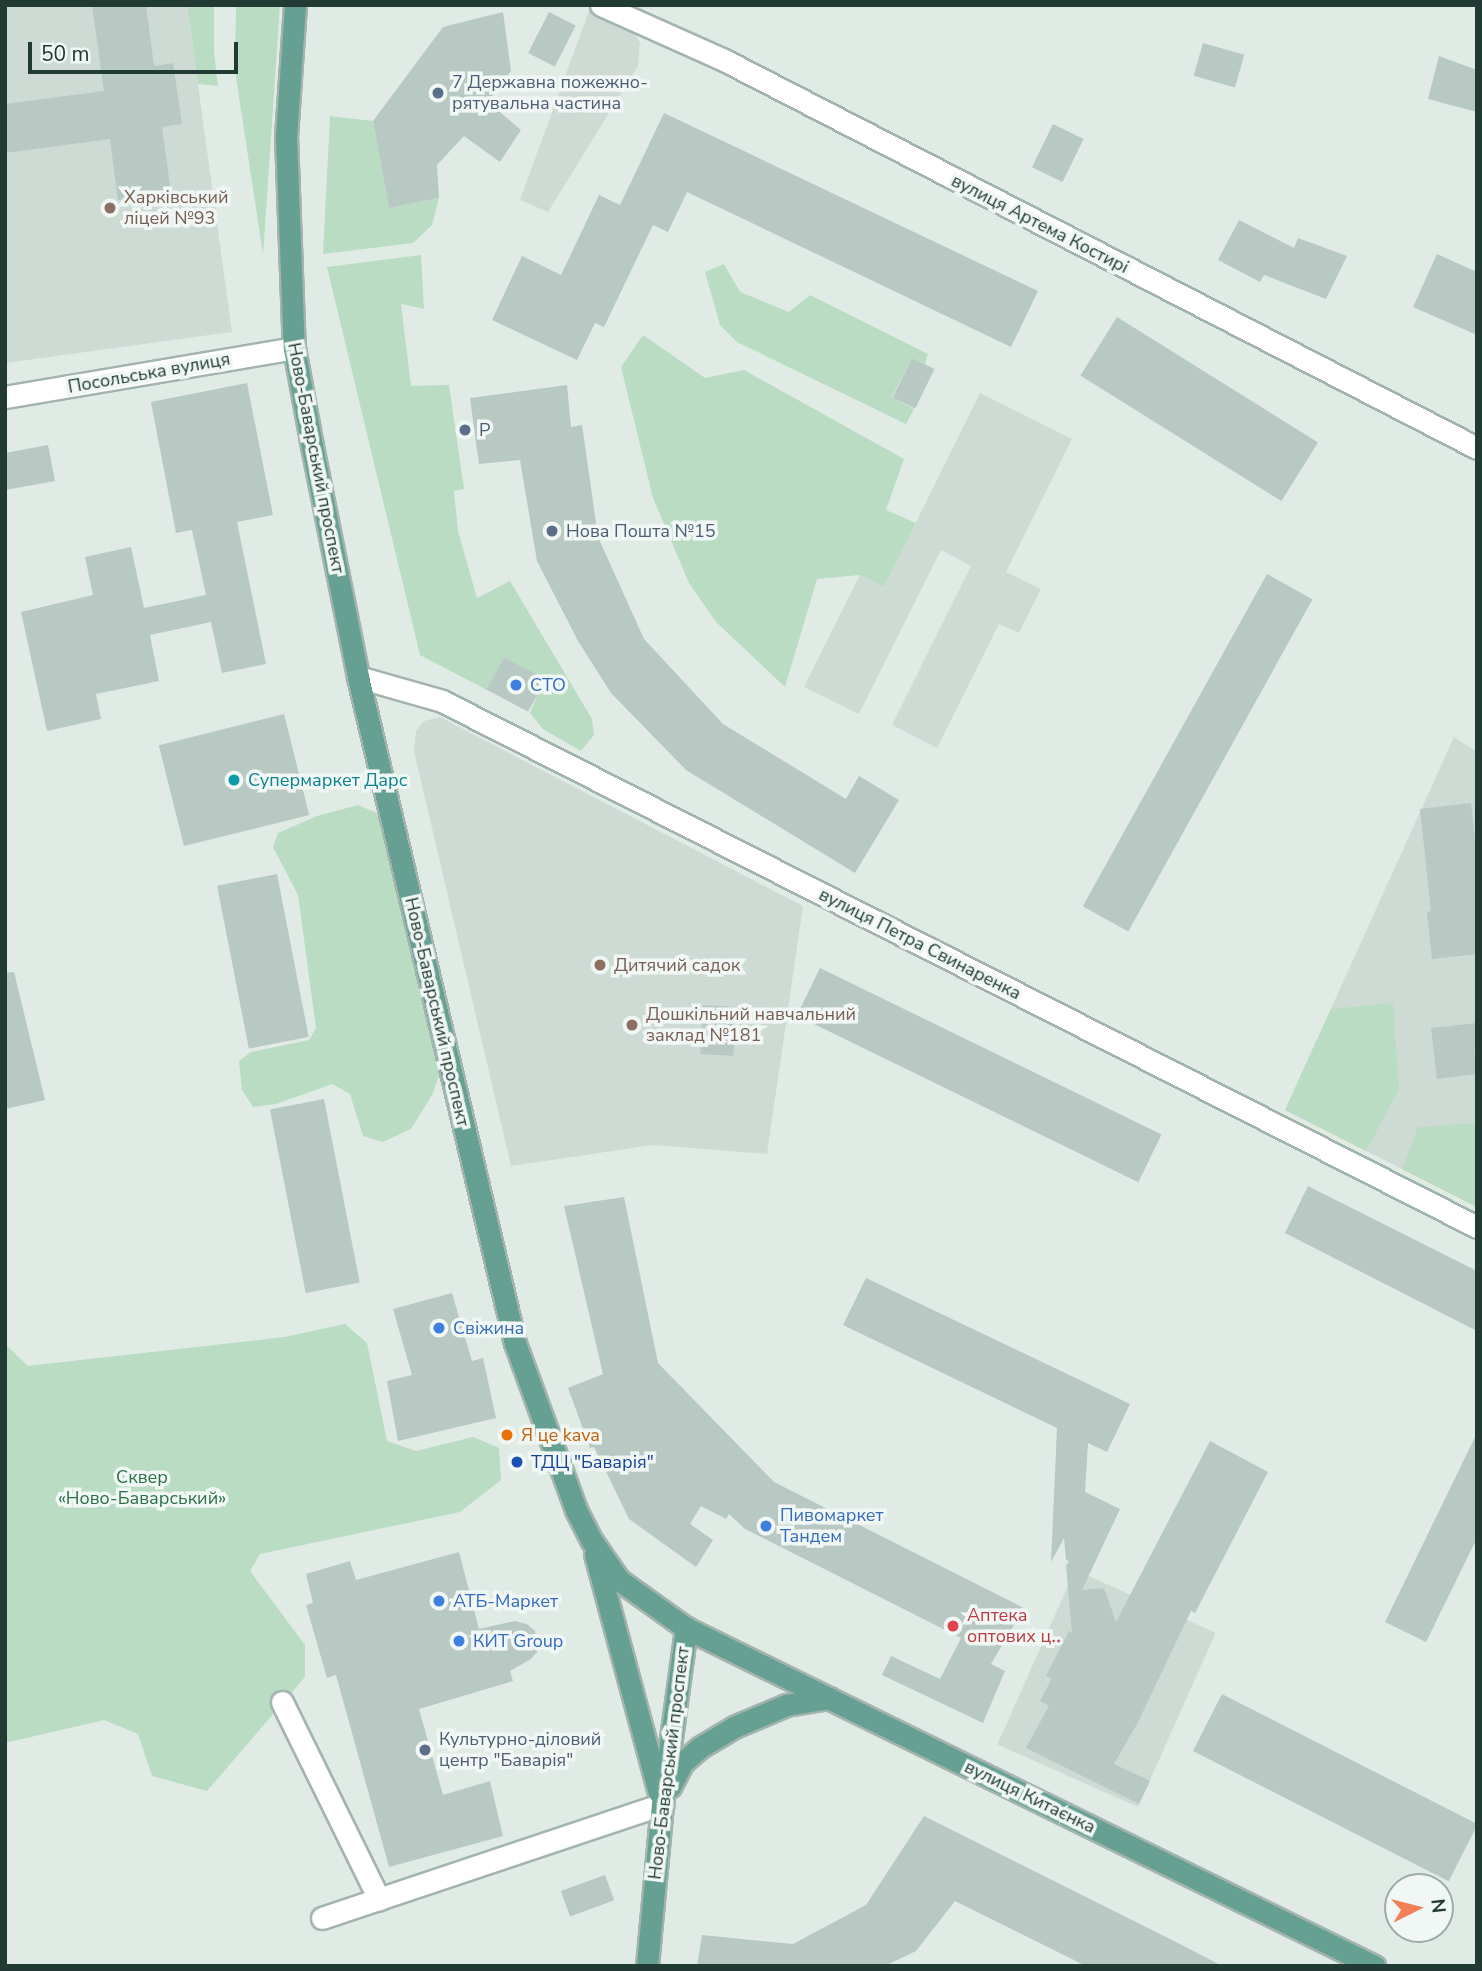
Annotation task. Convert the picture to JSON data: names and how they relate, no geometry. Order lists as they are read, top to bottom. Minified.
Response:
{"streets":{"main road":["Ново-Баварський проспект","вулиця Китаєнка"],"street":["вулиця Артема Костирі","Посольська вулиця","вулиця Петра Свинаренка"]},"crossings":[["Посольська вулиця","Ново-Баварський проспект"],["Ново-Баварський проспект","вулиця Петра Свинаренка"],["Ново-Баварський проспект","вулиця Китаєнка"]],"parks":["Сквер «Ново-Баварський»"],"places":["7 Державна пожежно- рятувальна частина","Харківський ліцей №93","Р","Нова Пошта №15","СТО","Супермаркет Дарс","Дитячий садок","Дошкільний навчальний заклад №181","Свіжина","Я це kava","ТДЦ \"Баварія\"","Пивомаркет Тандем","АТБ-Маркет","Аптека оптових ц‥","КИТ Group","Культурно-діловий центр \"Баварія\""],"scale_bar":"50 m","north":"right"}
